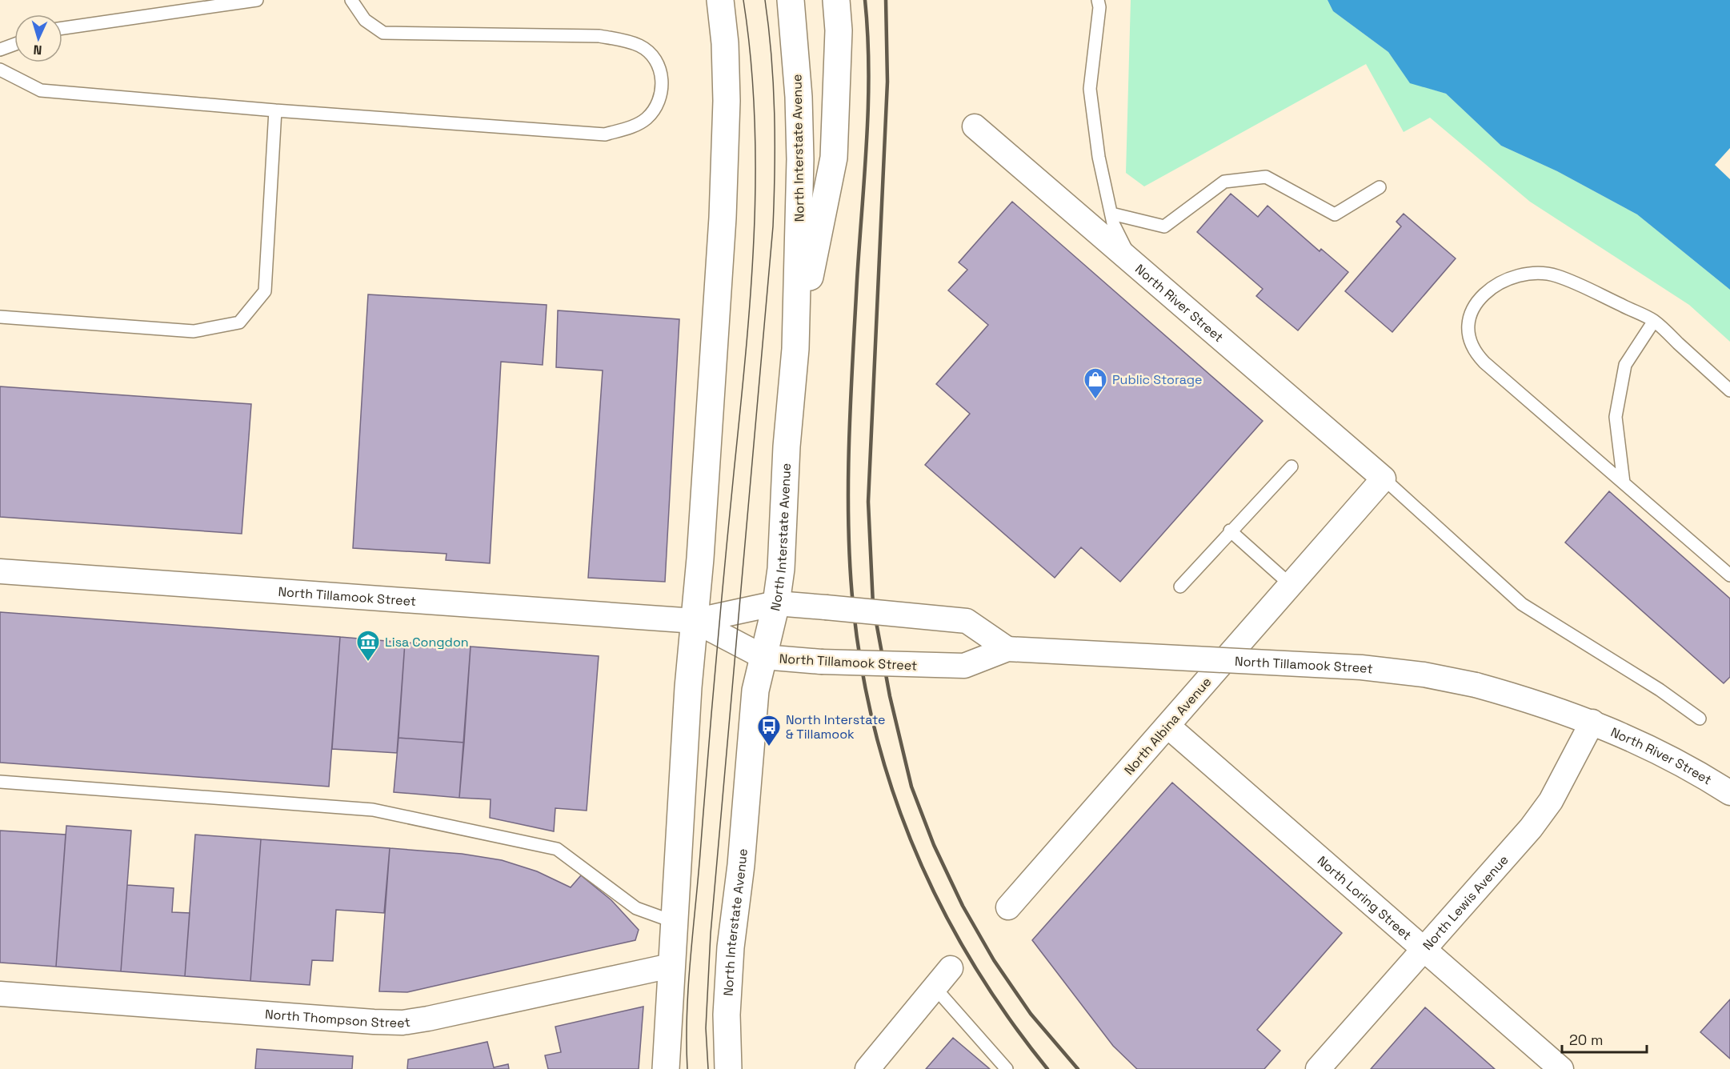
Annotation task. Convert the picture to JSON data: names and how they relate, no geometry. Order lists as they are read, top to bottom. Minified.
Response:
{"streets":{"street":["North Interstate Avenue","North River Street","North Tillamook Street","North Albina Avenue","North Loring Street","North Lewis Avenue","North Thompson Street"]},"crossings":[["North Interstate Avenue","North Tillamook Street"],["North River Street","North Tillamook Street"],["North River Street","North Albina Avenue"],["North River Street","North Lewis Avenue"],["North Tillamook Street","North Lewis Avenue"],["North Albina Avenue","North Loring Street"],["North Loring Street","North Lewis Avenue"]],"places":{"shop":["Public Storage"],"museum":["Lisa Congdon"],"bus stop":["North Interstate & Tillamook"]},"scale_bar":"20 m","north":"bottom"}
